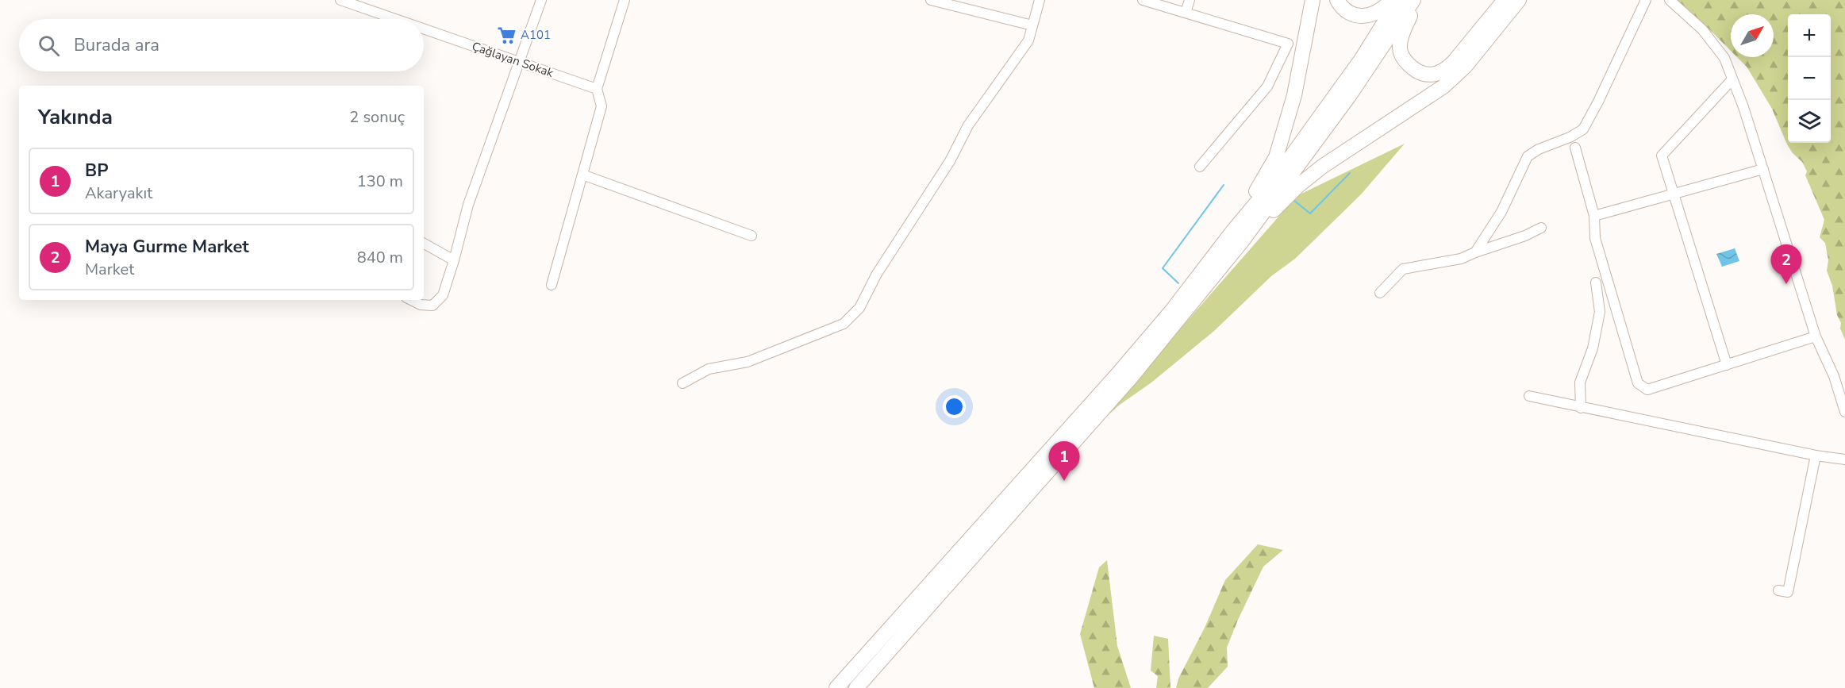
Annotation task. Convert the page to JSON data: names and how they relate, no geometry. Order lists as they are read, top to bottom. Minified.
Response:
{"streets":{"street":["Çağlayan Sokak"]},"places":{"supermarket":["A101"]},"north":"top right","page":{"map_buttons":["+","−"],"search":"Burada ara","heading":["Yakında","2 sonuç"],"list":[{"mark":"1","name":"BP","note":"Akaryakıt","value":"130 m"},{"mark":"2","name":"Maya Gurme Market","note":"Market","value":"840 m"}],"pins":["2","1"]}}
